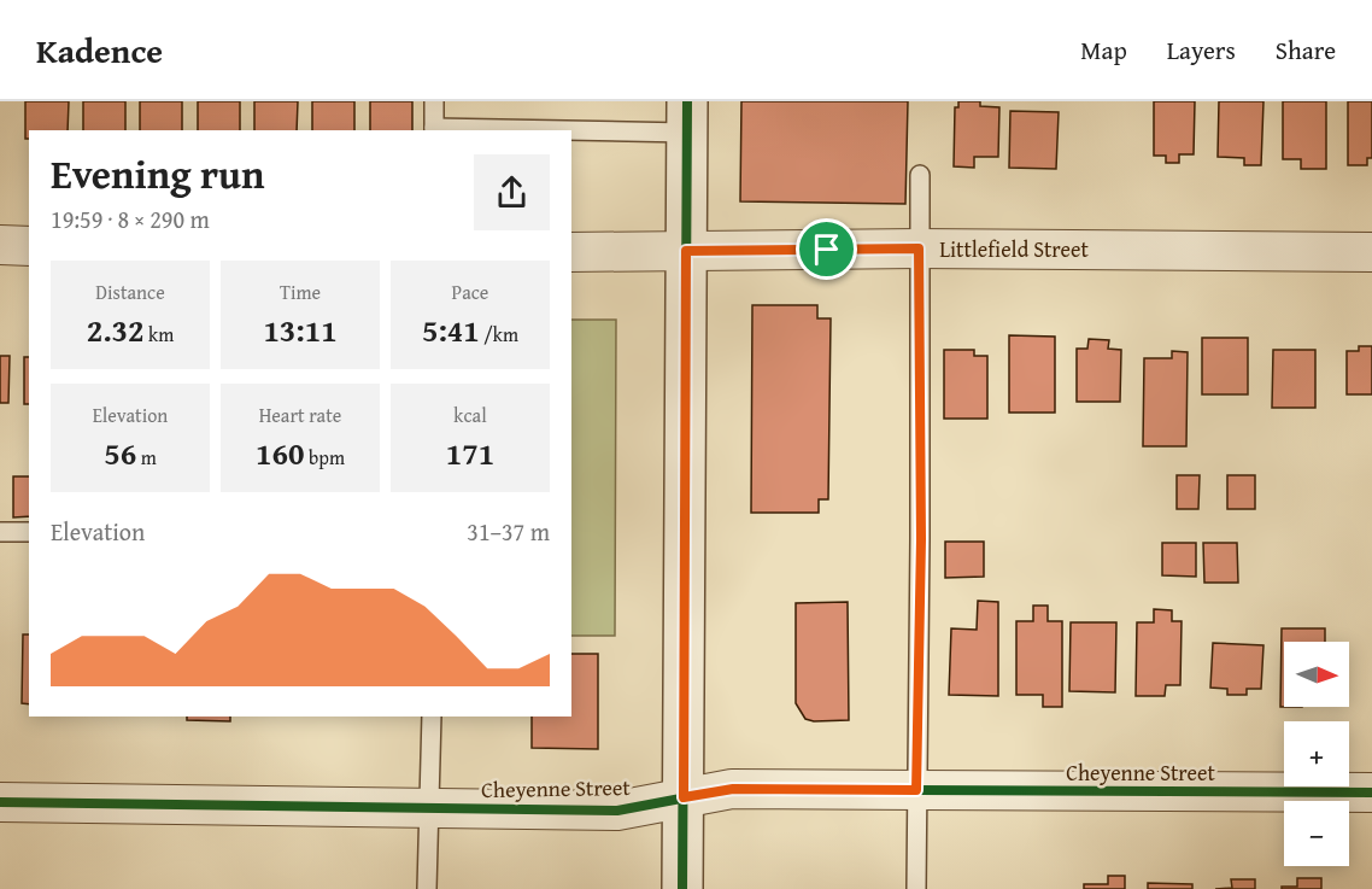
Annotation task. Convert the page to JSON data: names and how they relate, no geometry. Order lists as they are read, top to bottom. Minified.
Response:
{"streets":{"street":["Littlefield Street","Cheyenne Street"]},"north":"right","page":{"header":"Kadence","nav":["Map","Layers","Share"],"heading":["Evening run","19:59 · 8 × 290 m"],"stats":[["Distance","2.32 km"],["Time","13:11"],["Pace","5:41 /km"],["Elevation","56 m"],["Heart rate","160 bpm"],["kcal","171"]],"chart":["Elevation","31–37 m"],"map_buttons":["+","−"]}}
